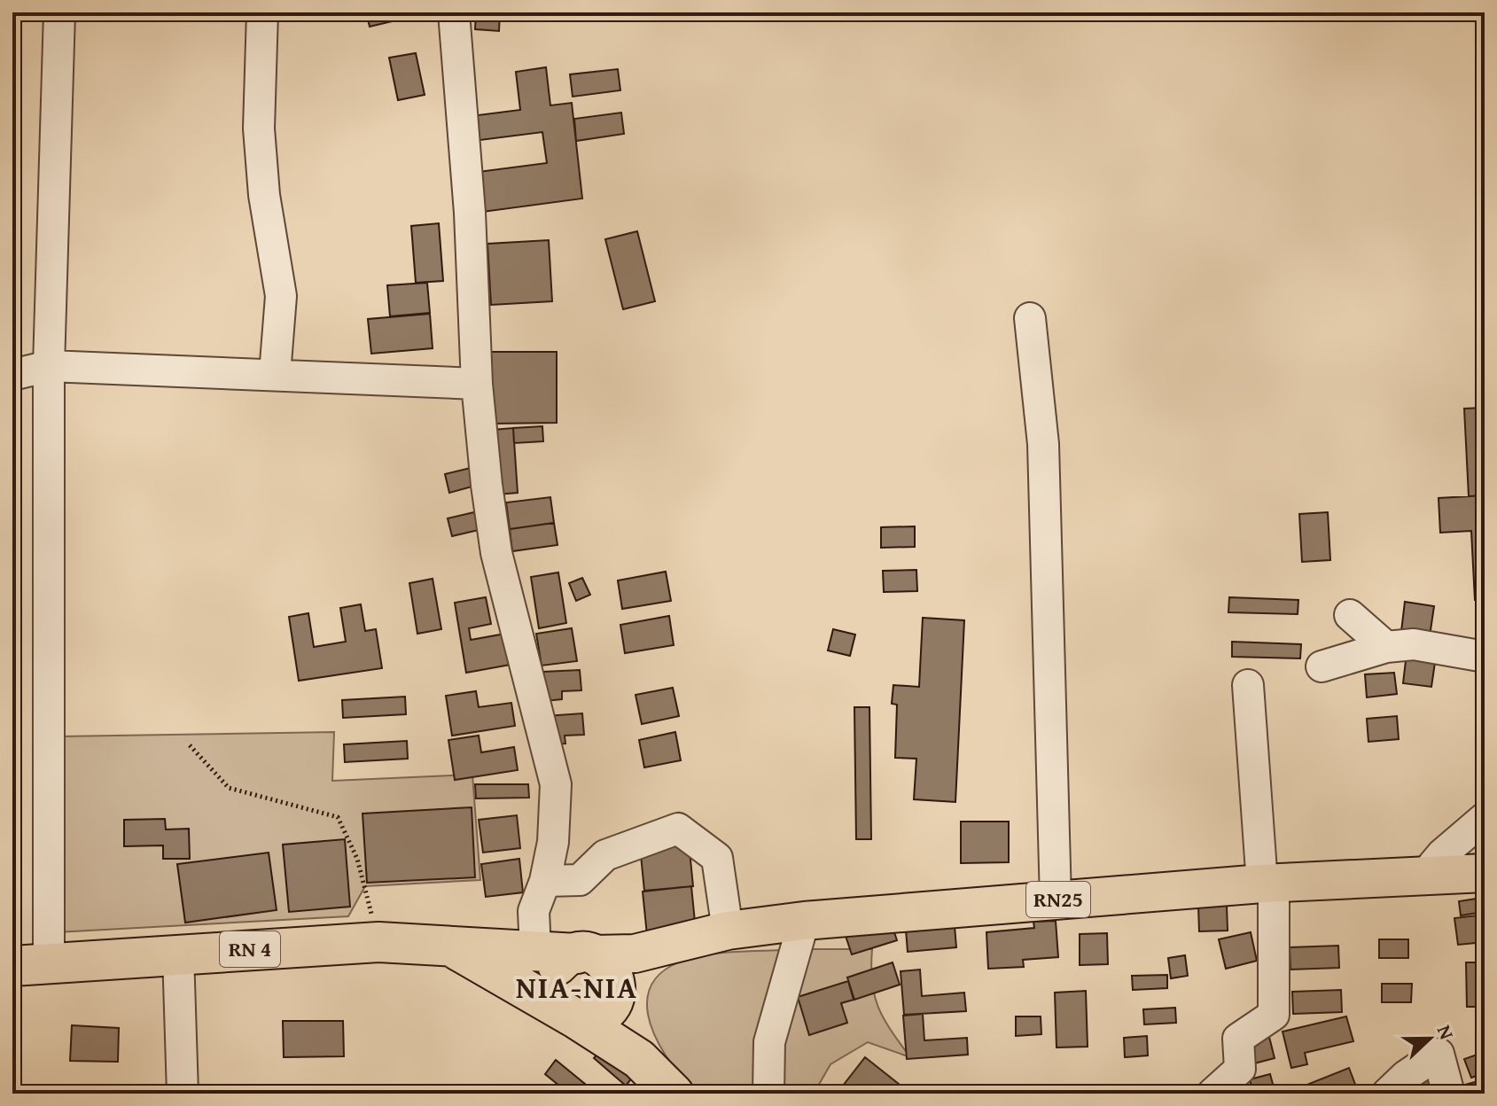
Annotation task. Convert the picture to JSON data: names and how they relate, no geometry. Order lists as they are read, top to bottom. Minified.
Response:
{"streets":{"highway":["RN 4"],"main road":["RN25"]},"crossings":[["RN25","RN 4"]],"districts":["NIA-NIA"],"north":"right"}
